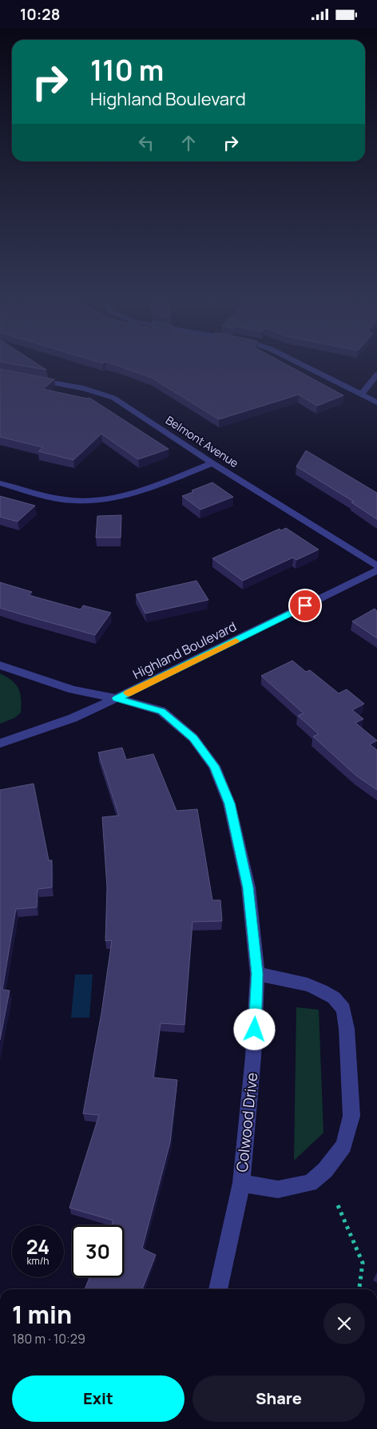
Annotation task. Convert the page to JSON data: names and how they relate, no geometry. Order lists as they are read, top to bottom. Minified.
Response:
{"streets":{"street":["Belmont Avenue","Highland Boulevard","Colwood Drive"]},"crossings":[["Highland Boulevard","Colwood Drive"]],"page":{"status":"10:28","turn":["110 m","Highland Boulevard"],"speed":"24 km/h","limit":"30","heading":["1 min","180 m · 10:29"],"buttons":["Exit","Share"]}}
